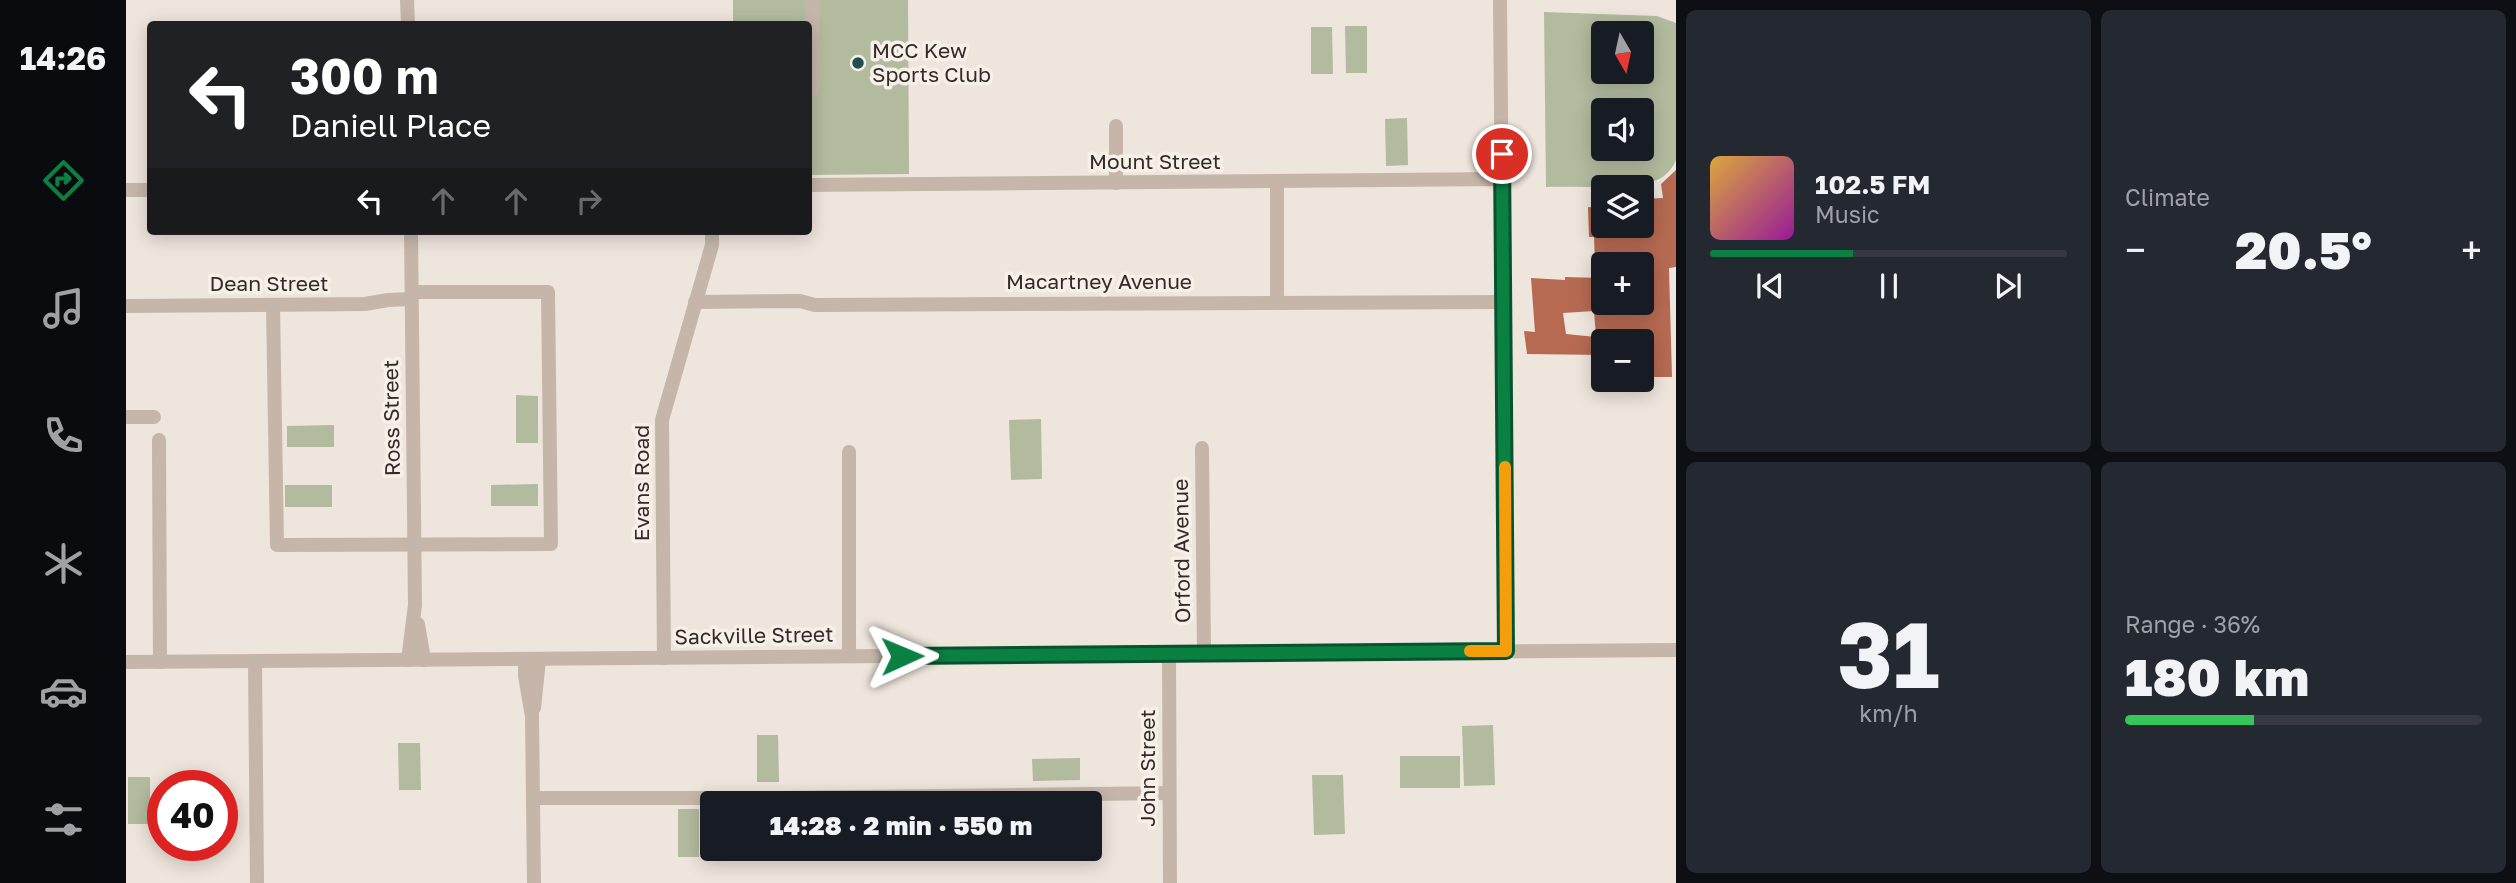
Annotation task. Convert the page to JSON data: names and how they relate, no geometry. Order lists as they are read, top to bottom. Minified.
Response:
{"streets":{"street":["Mount Street","Macartney Avenue","Dean Street","Ross Street","Evans Road","Orford Avenue","Sackville Street","John Street"]},"crossings":[["Macartney Avenue","Evans Road"],["Dean Street","Ross Street"],["Ross Street","Sackville Street"],["Evans Road","Sackville Street"],["Orford Avenue","Sackville Street"],["Sackville Street","John Street"]],"places":["MCC Kew Sports Club"],"north":"bottom","page":{"tabs":"14:26","tile":["Climate",["31","km/h"],["Range · 36%","180 km"]],"map_buttons":["+","−"],"turn":["300 m","Daniell Place"],"song":["102.5 FM","Music"],"heat":["−","20.5°","+"],"limit":"40","trip":"14:28 · 2 min · 550 m"}}
